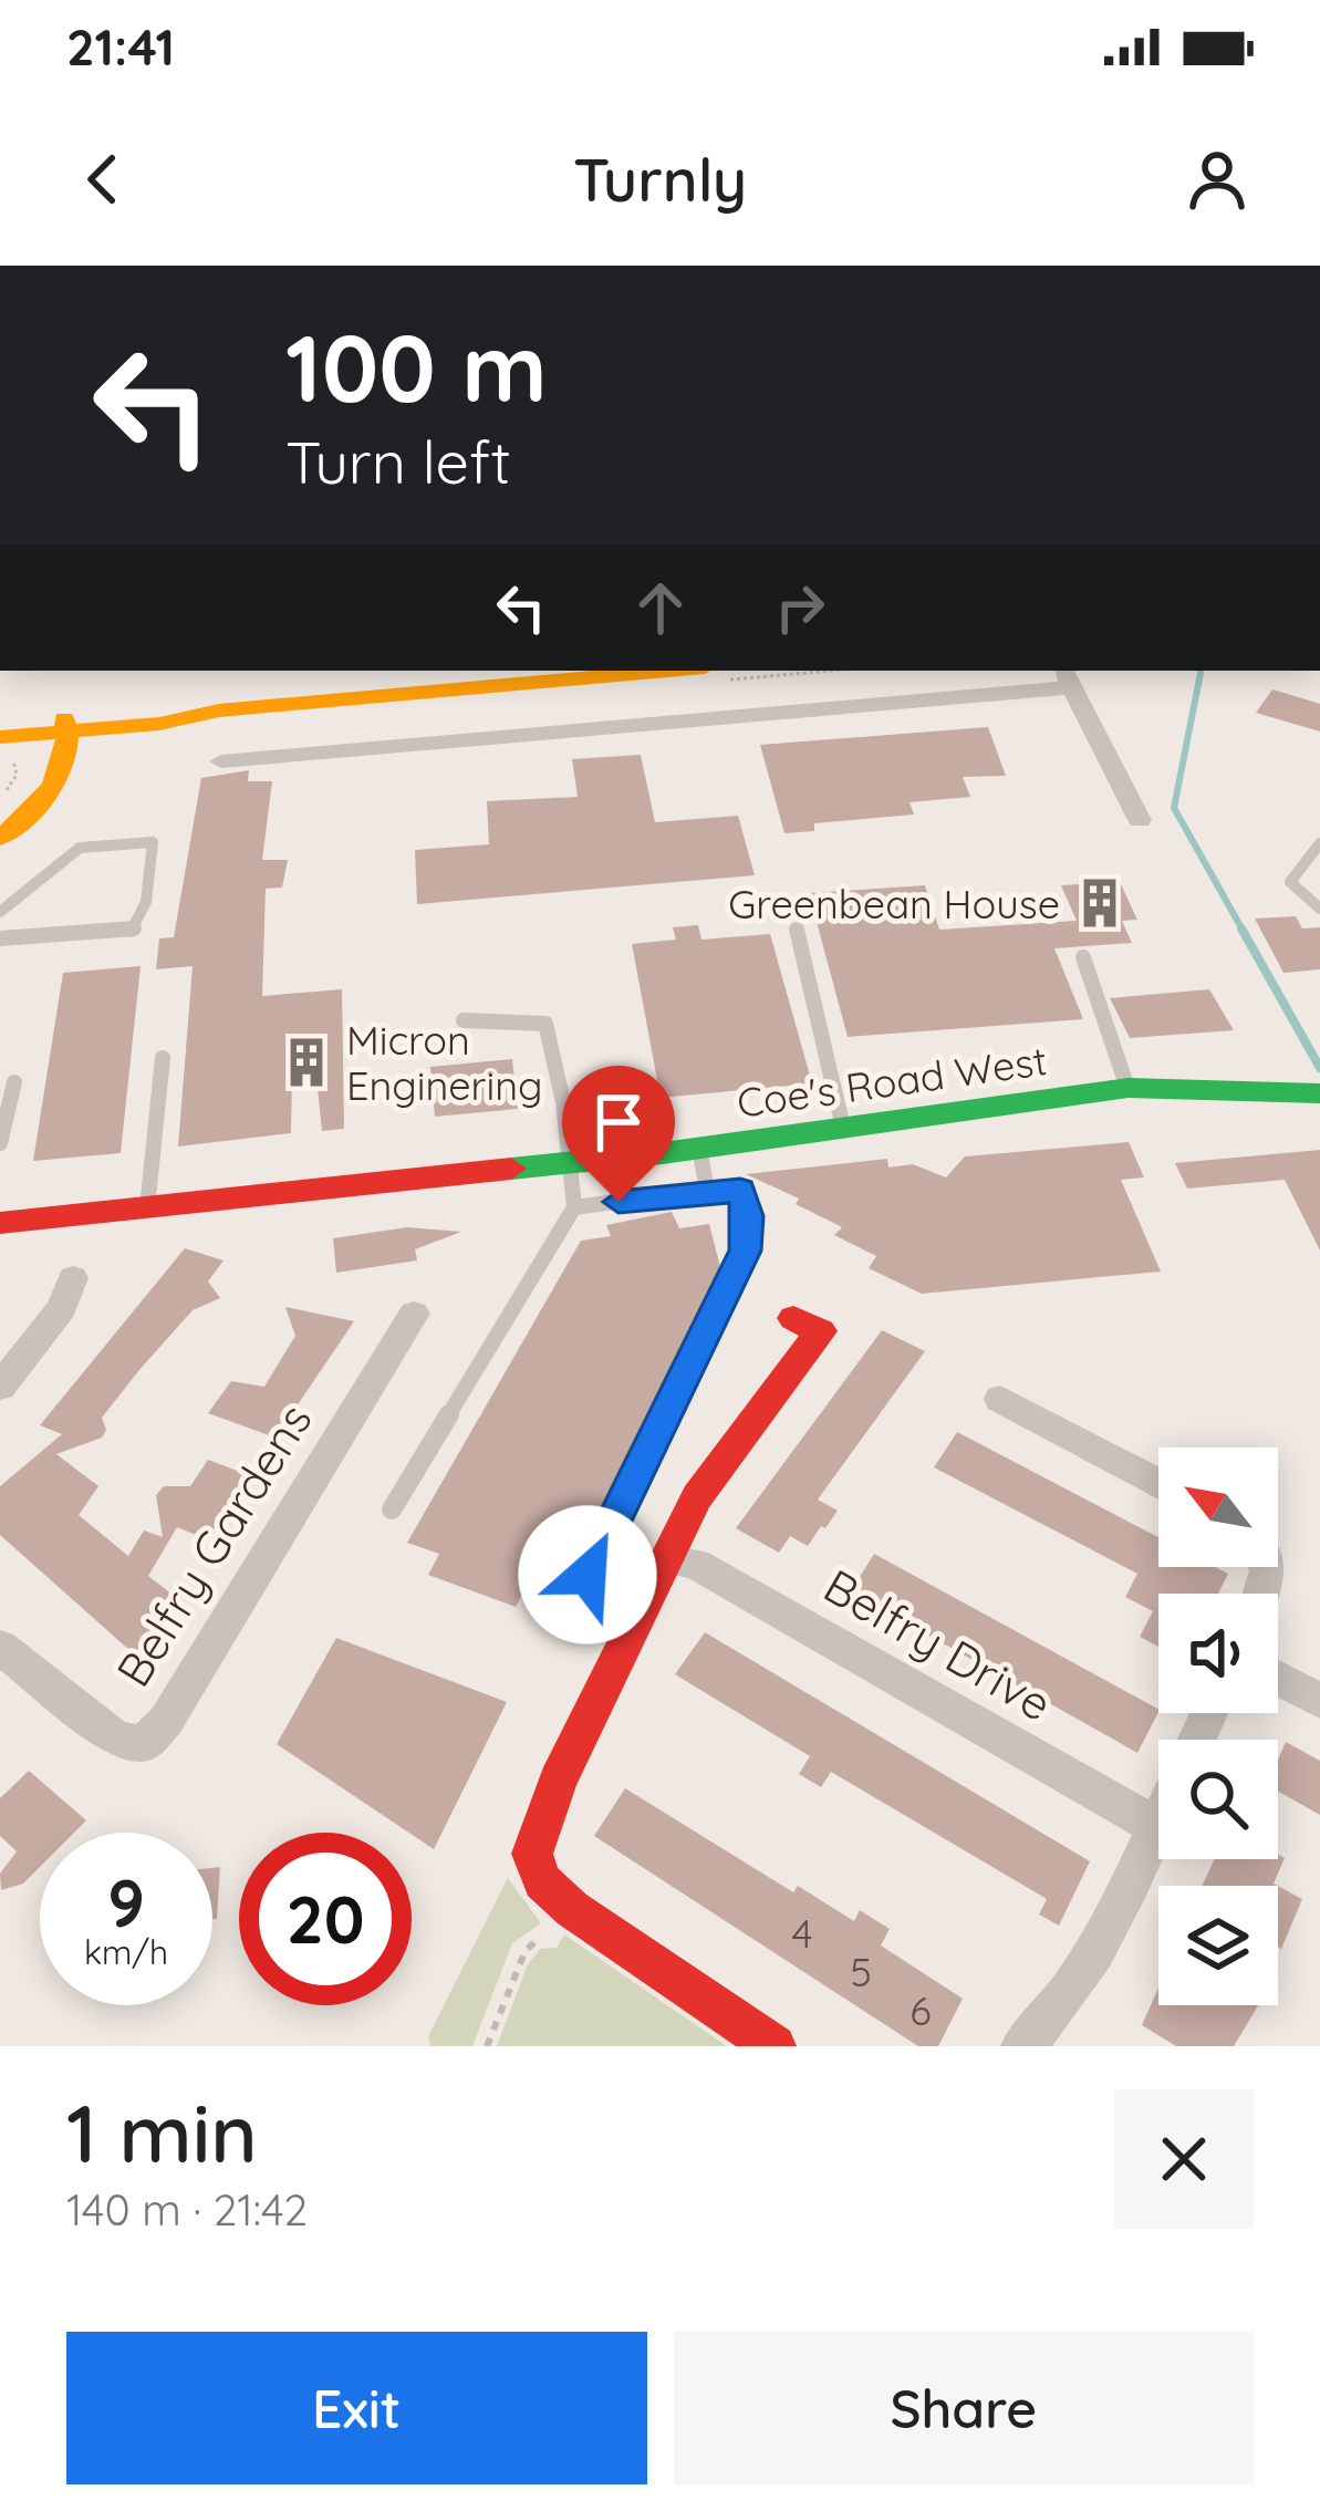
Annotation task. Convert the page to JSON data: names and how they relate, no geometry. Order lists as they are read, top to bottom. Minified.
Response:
{"streets":{"street":["Coe's Road West","Belfry Gardens","Belfry Drive"]},"places":{"building":["Greenbean House","Micron Enginering"]},"house_numbers":["4","5","6"],"north":"top left","page":{"status":"21:41","header":"Turnly","turn":["100 m","Turn left"],"speed":"9 km/h","limit":"20","heading":["1 min","140 m · 21:42"],"buttons":["Exit","Share"]}}
